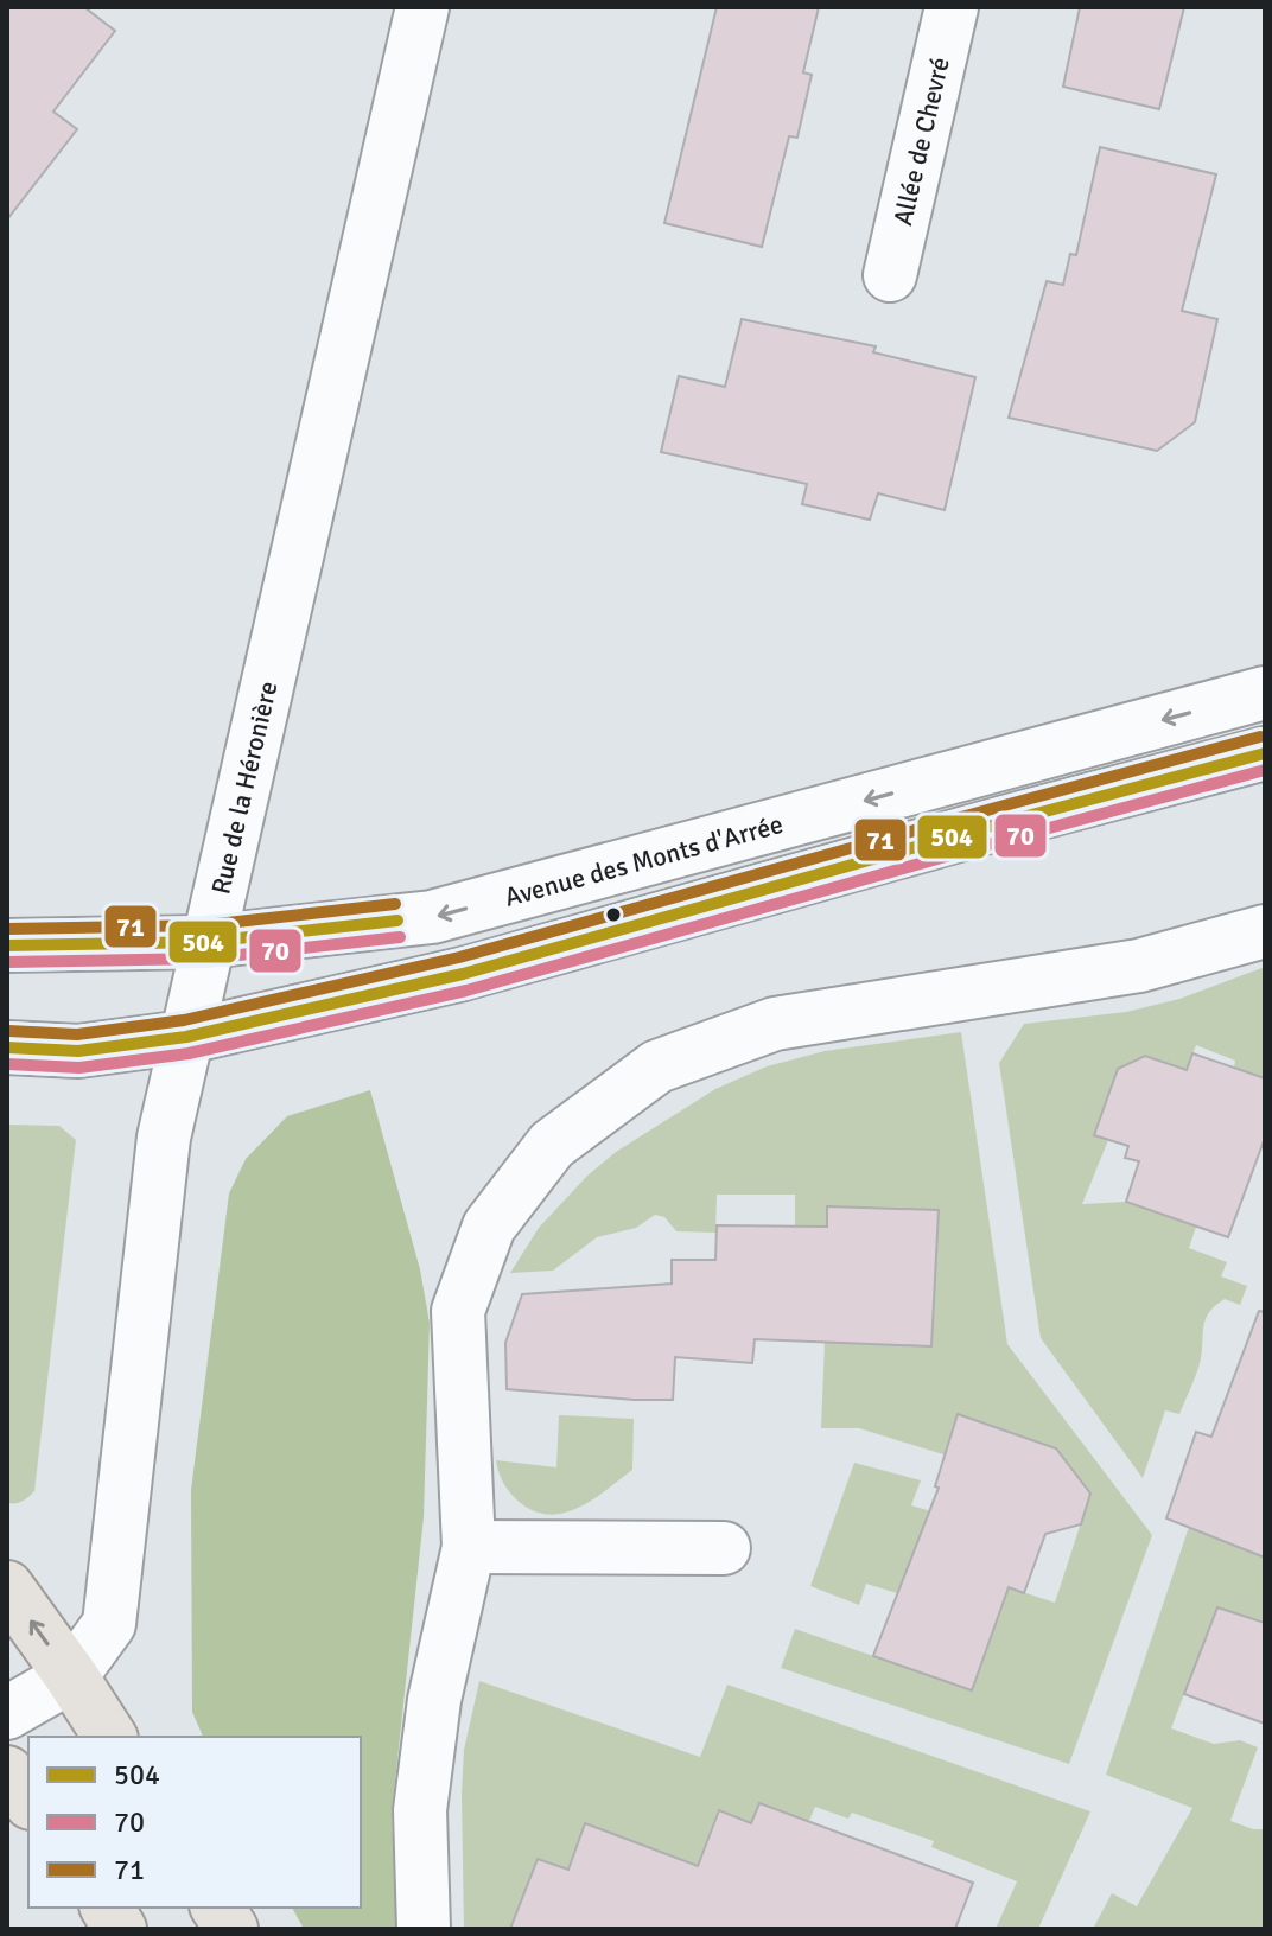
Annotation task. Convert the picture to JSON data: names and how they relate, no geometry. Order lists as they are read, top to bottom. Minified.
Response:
{"streets":{"street":["Allée de Chevré","Rue de la Héronière","Avenue des Monts d'Arrée"]},"crossings":[["Rue de la Héronière","Avenue des Monts d'Arrée"]],"lines":["transit line 71","transit line 504","transit line 70"],"legend":["504","70","71"]}
